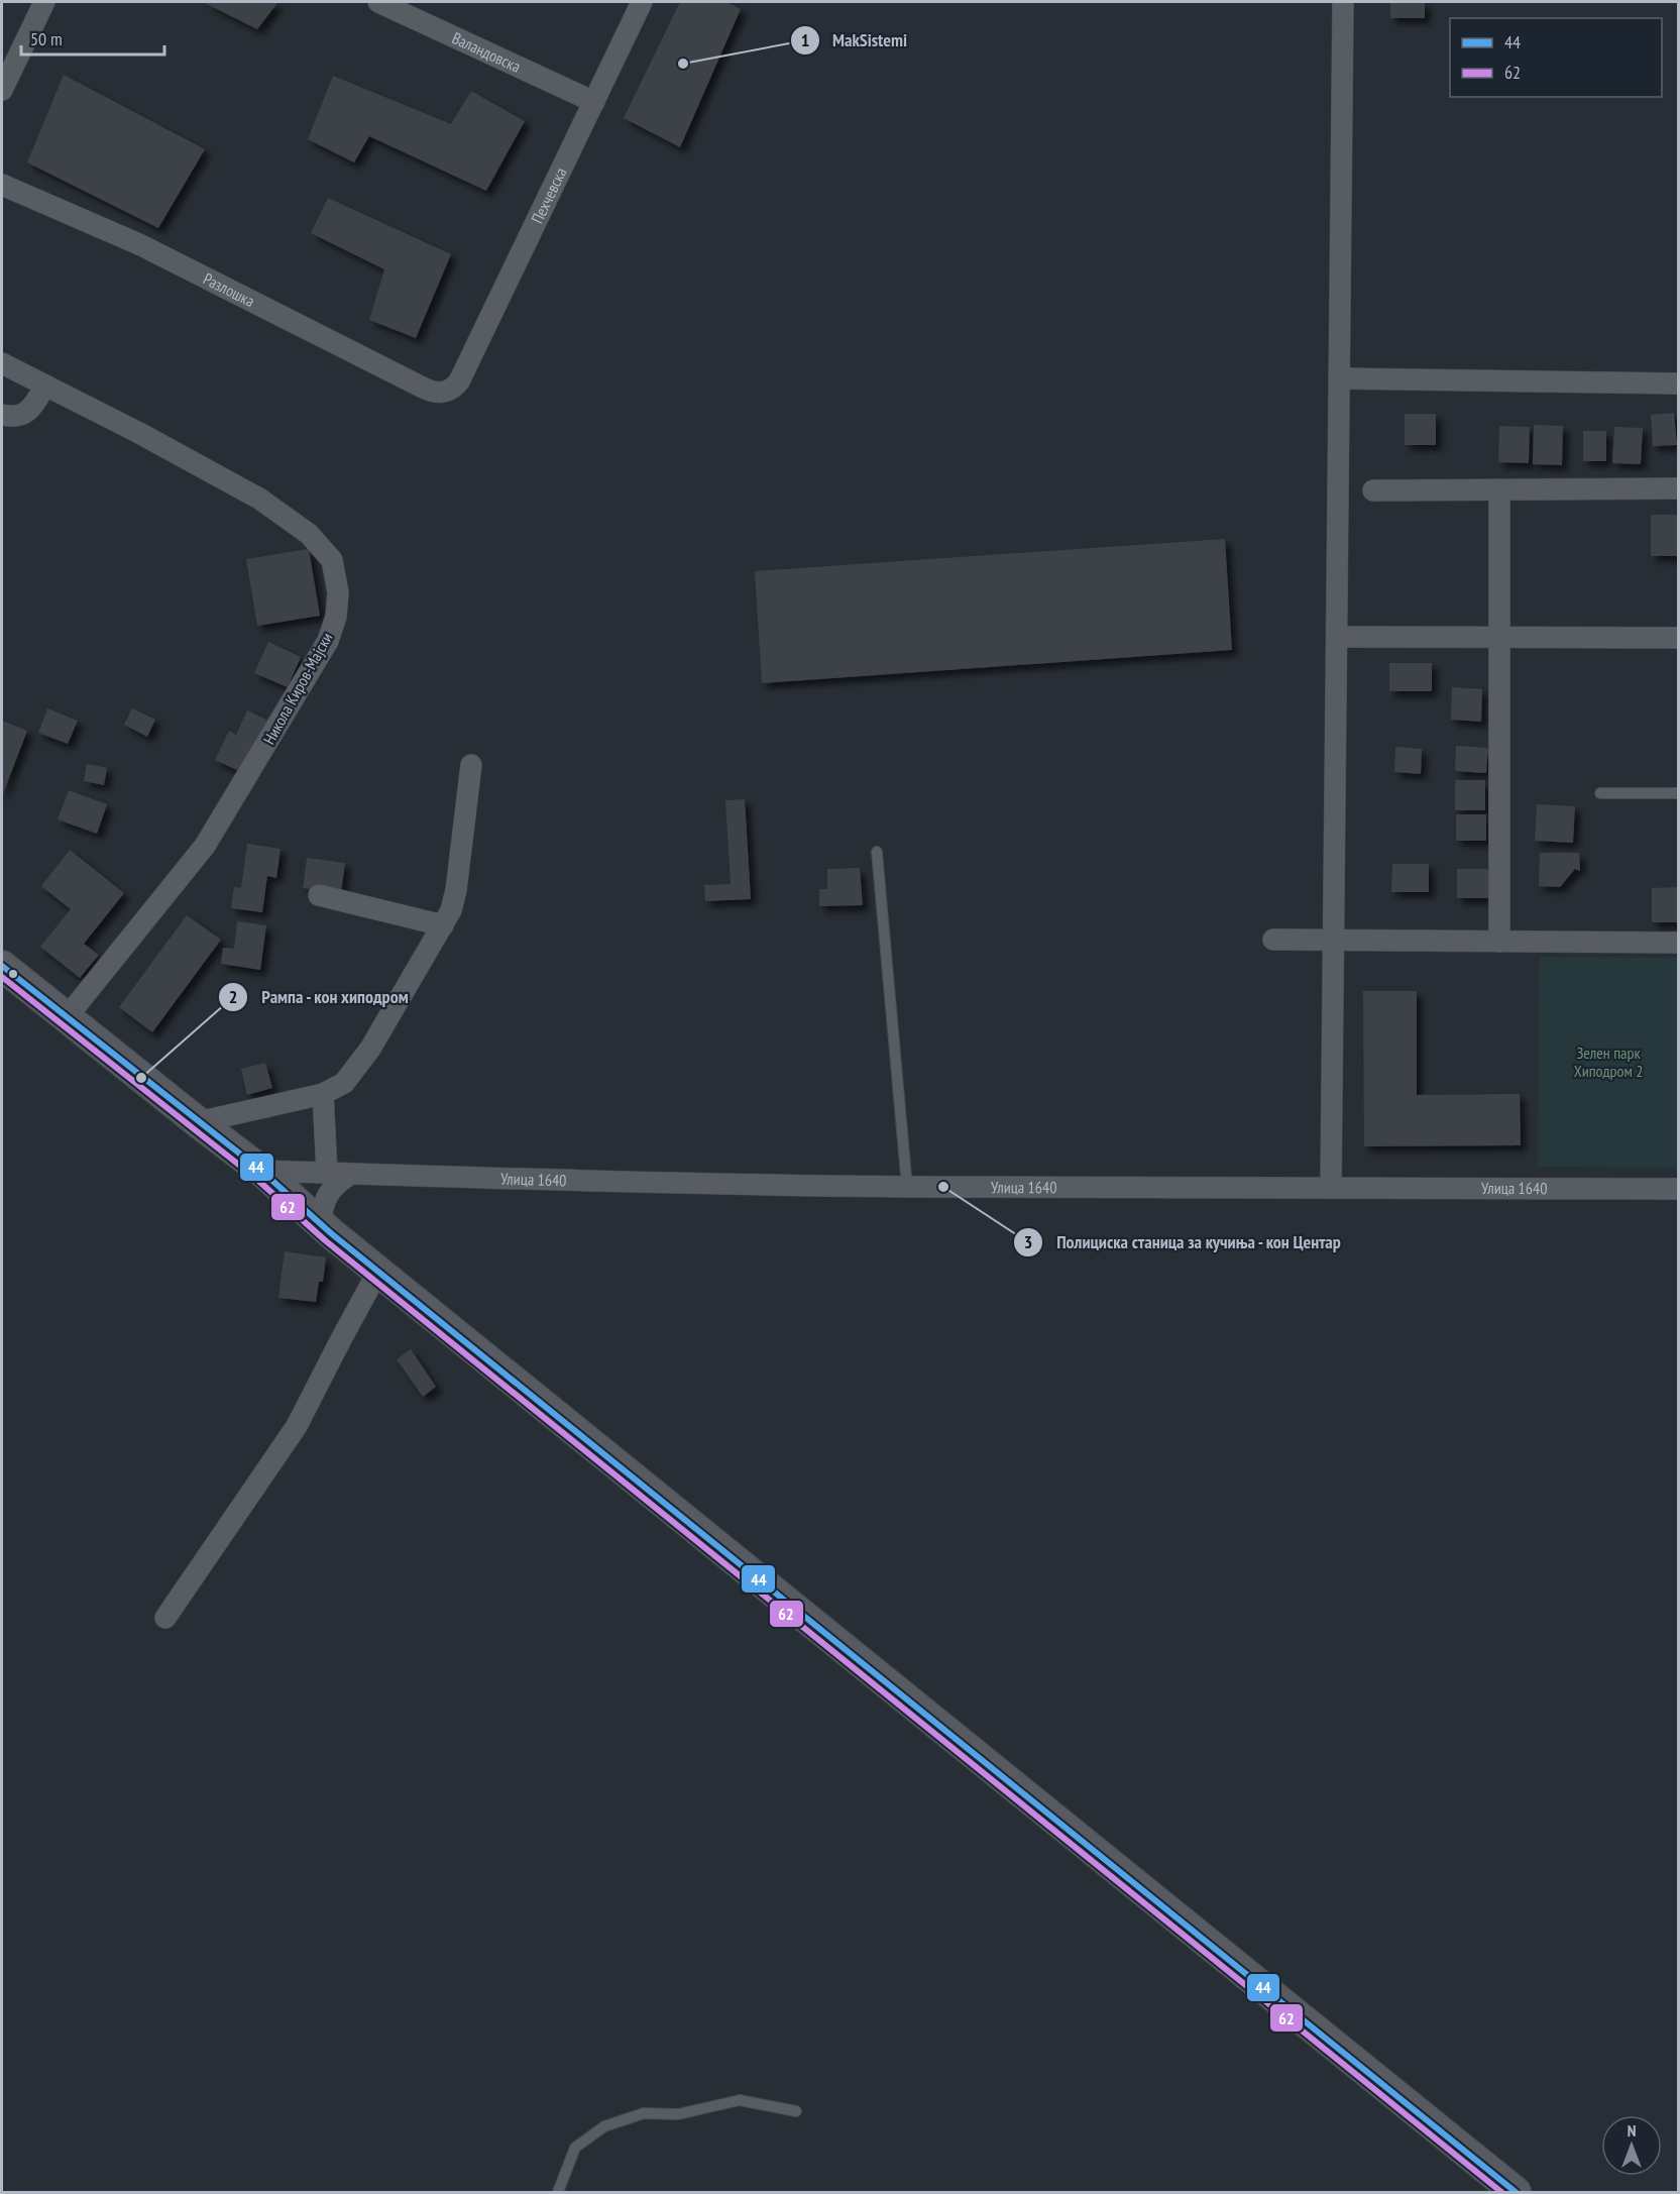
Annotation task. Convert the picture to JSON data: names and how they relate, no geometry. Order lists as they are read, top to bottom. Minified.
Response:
{"streets":{"street":["Валандовска","Пехчевска","Разлошка","Никола Киров-Мајски","Улица 1640"]},"crossings":[["Валандовска","Пехчевска"],["Пехчевска","Разлошка"]],"parks":["Зелен парк Хиподром 2"],"places":["MakSistemi","Рампа - кон хиподром","Полициска станица за кучиња - кон Центар"],"lines":["transit line 44","transit line 62"],"legend":["44","62"],"scale_bar":"50 m","north":"top"}
